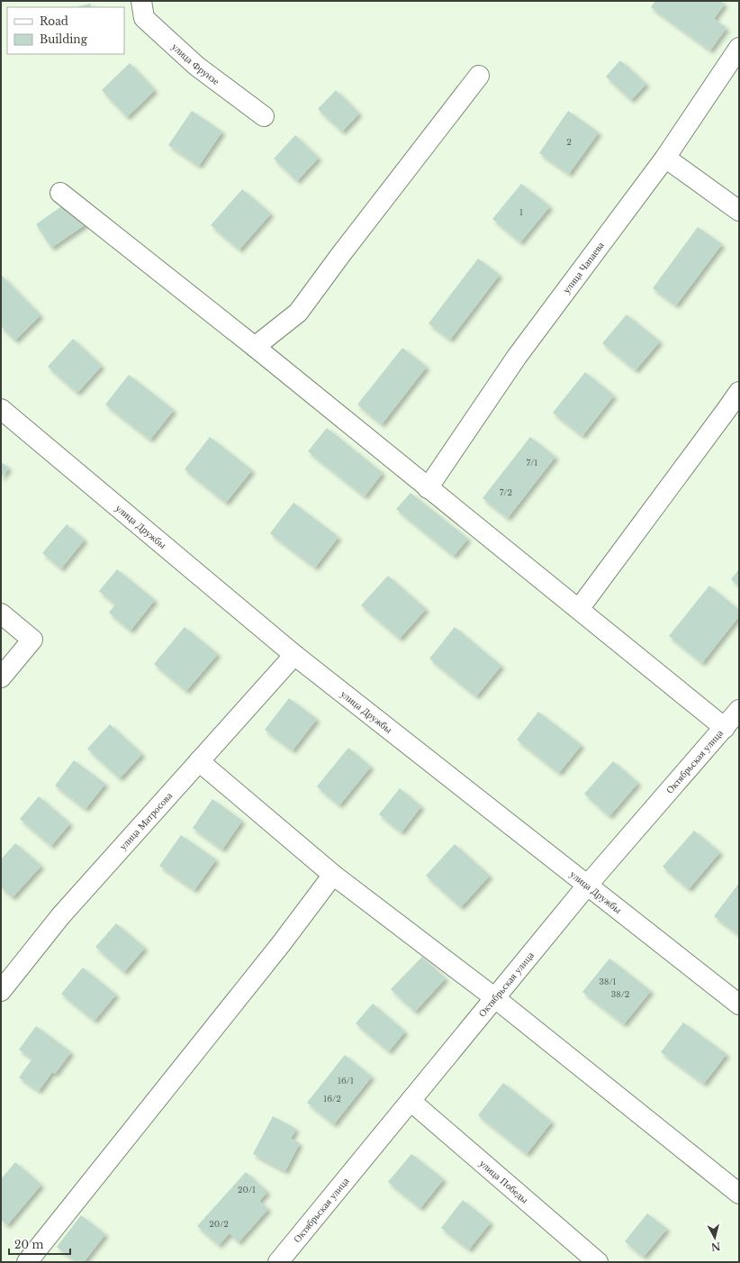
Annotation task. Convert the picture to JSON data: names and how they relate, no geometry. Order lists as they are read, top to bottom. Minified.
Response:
{"streets":{"street":["улица Фрунзе","улица Чапаева","улица Дружбы","Октябрьская улица","улица Матросова","улица Победы"]},"crossings":[["улица Дружбы","Октябрьская улица"],["улица Дружбы","улица Матросова"],["Октябрьская улица","улица Победы"]],"house_numbers":["2","1","7/1","7/2","38/1","38/2","16/1","16/2","20/1","20/2"],"legend":["Road","Building"],"scale_bar":"20 m","north":"bottom"}
